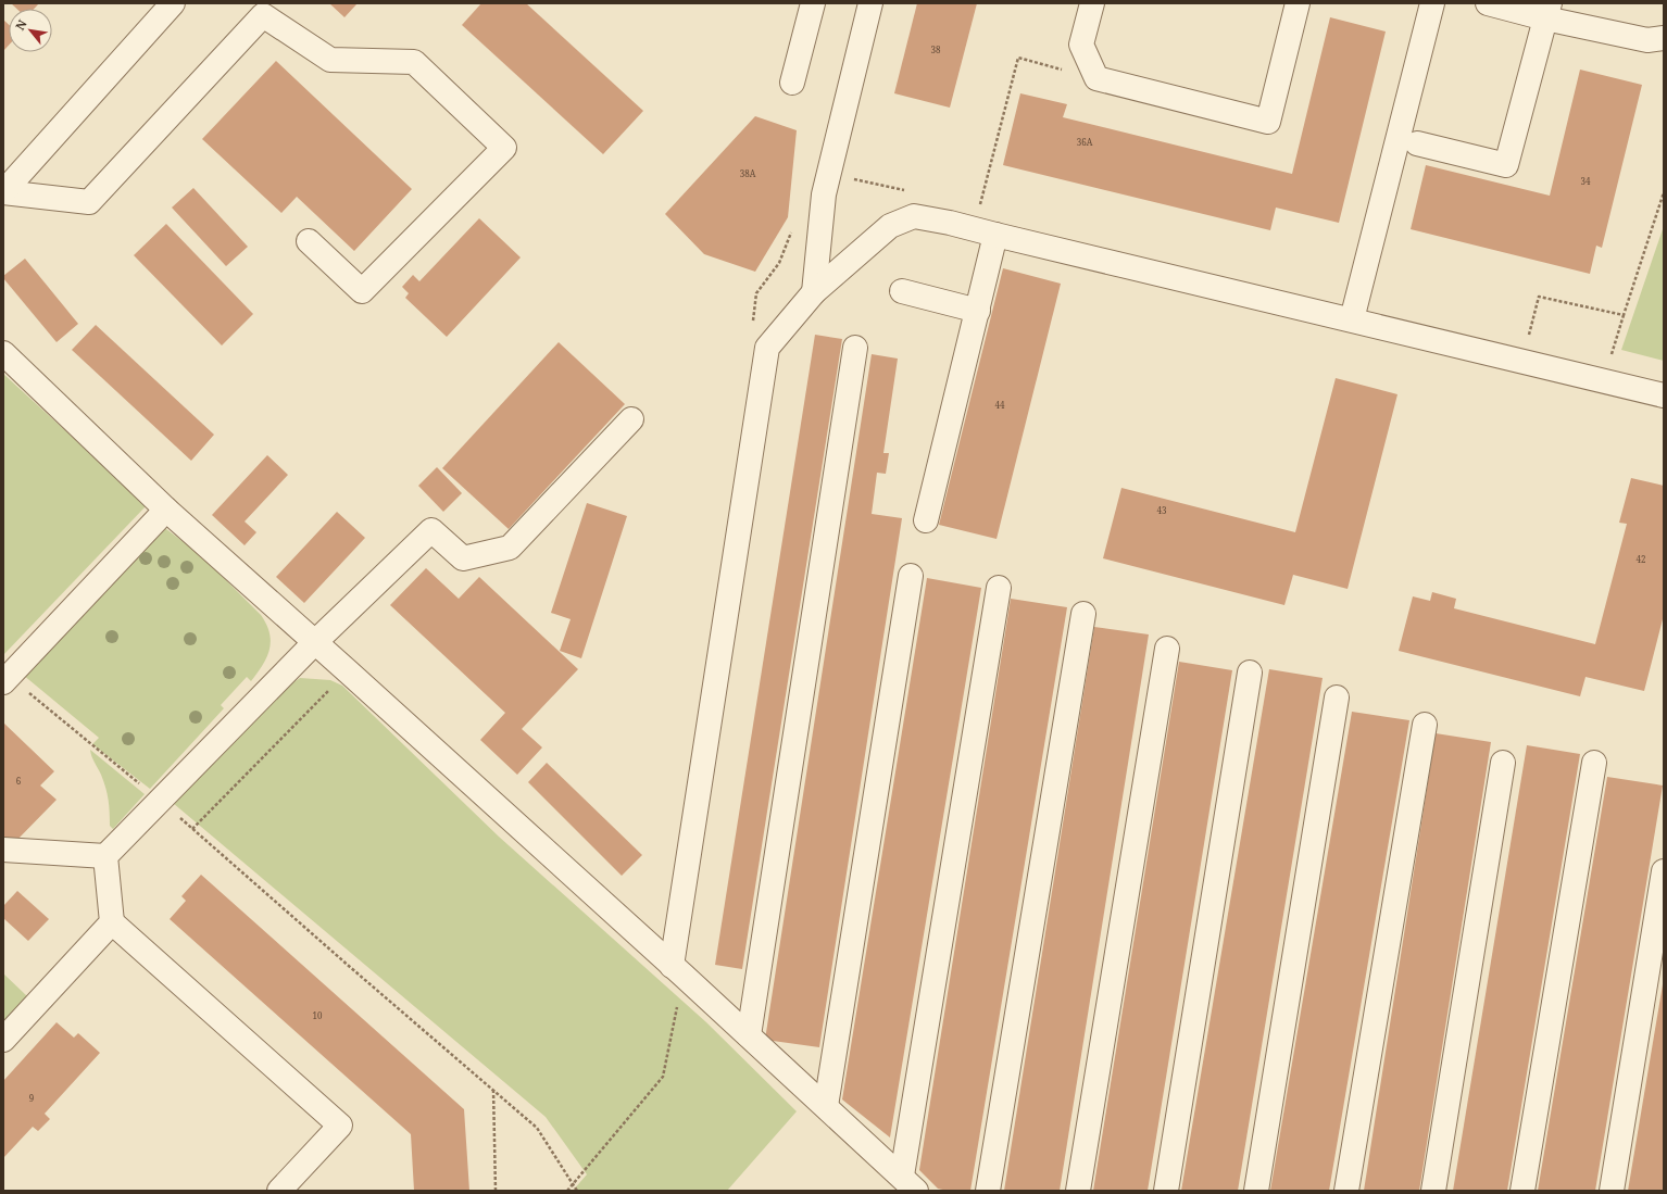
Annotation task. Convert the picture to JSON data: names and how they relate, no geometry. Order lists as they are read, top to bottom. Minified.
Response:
{"house_numbers":["38","36А","38А","34","44","43","42","6","10","9"],"north":"top left"}
